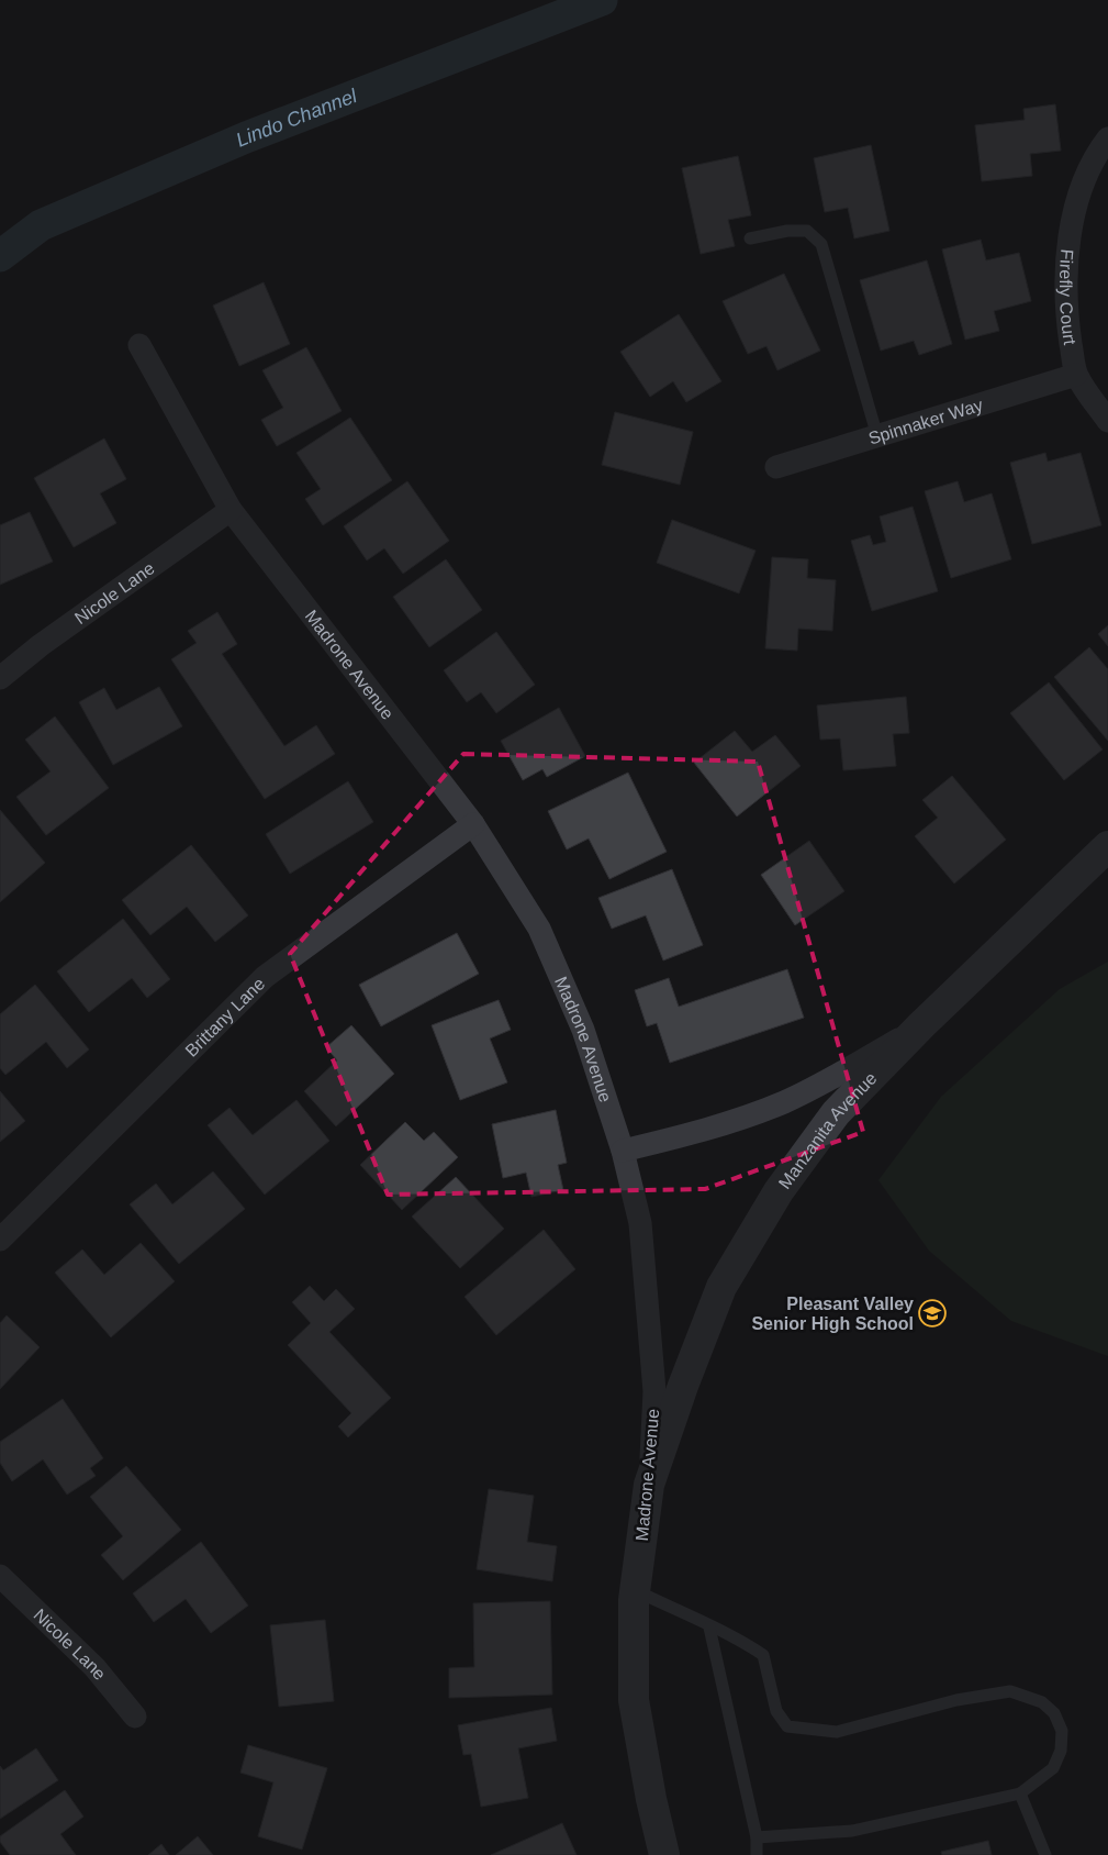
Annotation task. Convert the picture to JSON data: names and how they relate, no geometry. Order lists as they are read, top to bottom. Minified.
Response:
{"streets":{"street":["Firefly Court","Spinnaker Way","Nicole Lane","Madrone Avenue","Brittany Lane","Manzanita Avenue"]},"crossings":[["Firefly Court","Spinnaker Way"],["Nicole Lane","Madrone Avenue"],["Madrone Avenue","Brittany Lane"],["Madrone Avenue","Manzanita Avenue"]],"water":["Lindo Channel"],"places":{"school or university":["Pleasant Valley Senior High School"]}}
